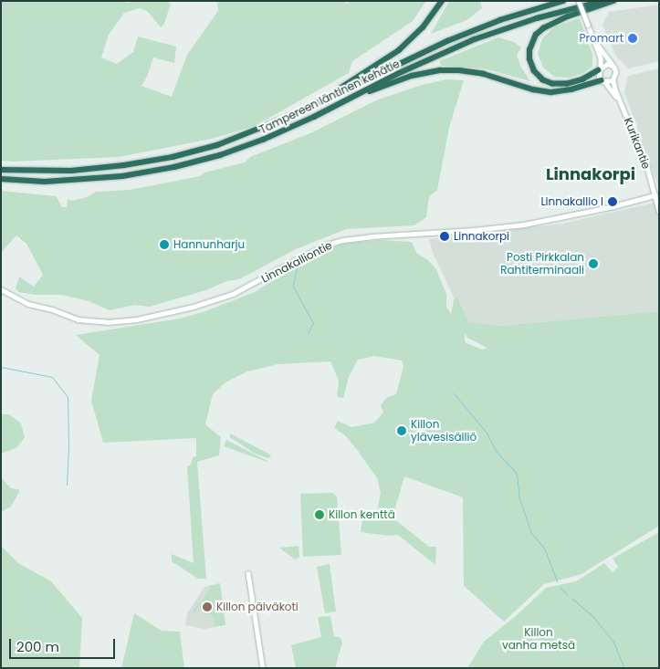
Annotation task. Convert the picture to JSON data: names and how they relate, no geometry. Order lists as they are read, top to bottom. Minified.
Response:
{"streets":{"highway":["Tampereen läntinen kehätie"],"main road":["Kurikantie","Linnakalliontie"]},"crossings":[["Kurikantie","Linnakalliontie"]],"districts":["Linnakorpi"],"parks":["Killon vanha metsä"],"places":["Promart","Linnakallio I","Linnakorpi","Hannunharju","Posti Pirkkalan Rahtiterminaali","Killon ylävesisäiliö","Killon kenttä","Killon päiväkoti"],"scale_bar":"200 m"}
